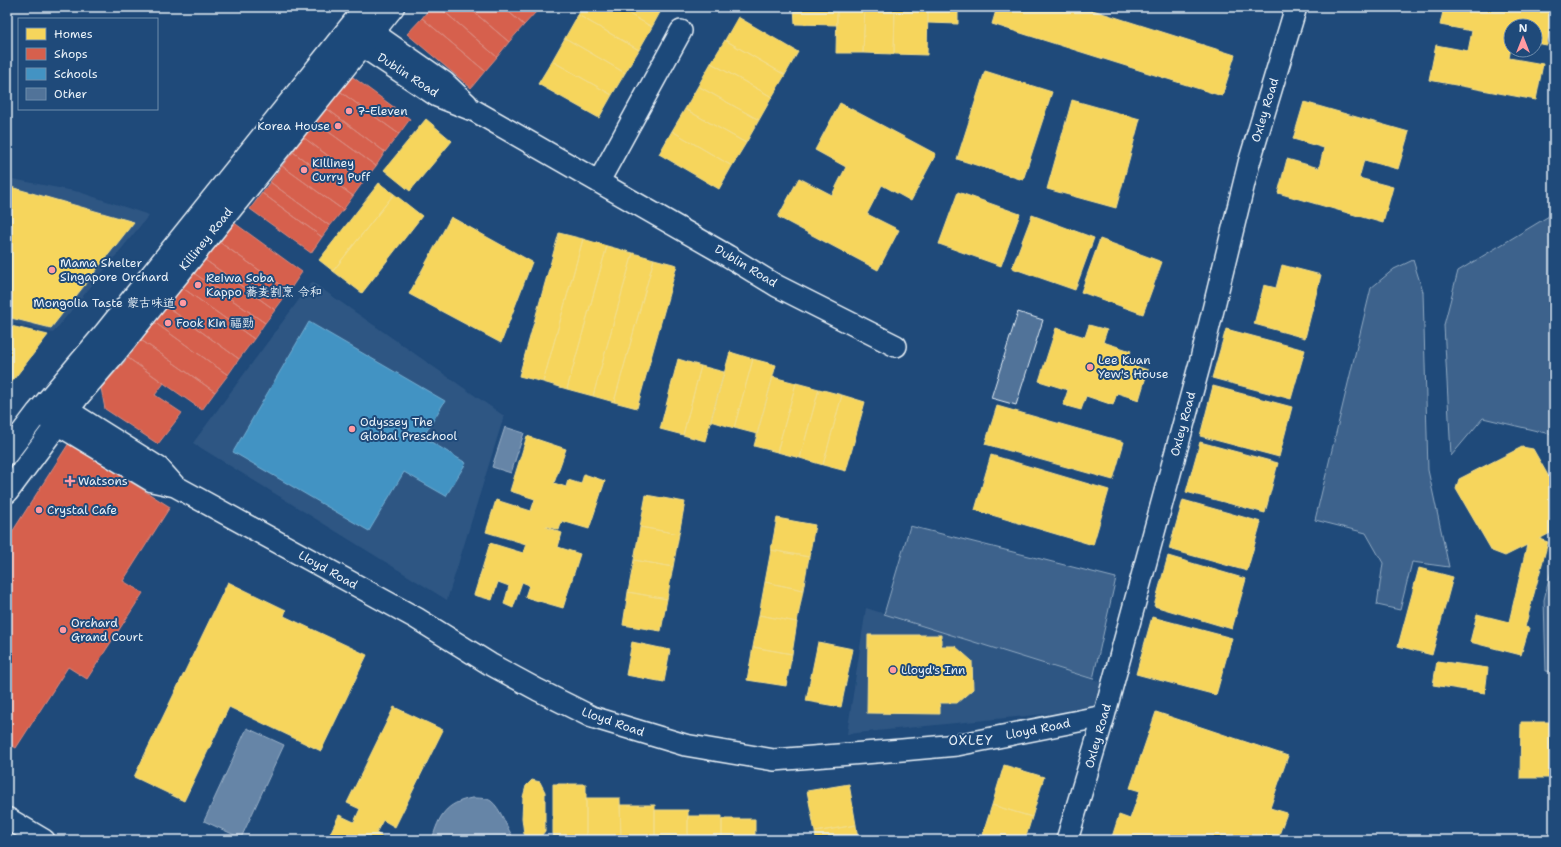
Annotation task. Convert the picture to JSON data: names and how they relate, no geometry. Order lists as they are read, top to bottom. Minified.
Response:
{"streets":{"street":["Dublin Road","Oxley Road","Killiney Road","Lloyd Road"]},"crossings":[["Dublin Road","Killiney Road"],["Oxley Road","Lloyd Road"],["Killiney Road","Lloyd Road"]],"districts":["OXLEY"],"places":{"other":["7-Eleven","Korea House","Killiney Curry Puff","Mama Shelter Singapore Orchard","Reiwa Soba Kappo 蕎麦割烹 令和","Mongolia Taste 蒙古味道","Fook Kin 福勁","Lee Kuan Yew's House","Odyssey The Global Preschool","Crystal Cafe","Orchard Grand Court","Lloyd's Inn"],"health":["Watsons"]},"legend":["Homes","Shops","Schools","Other"],"north":"top"}
